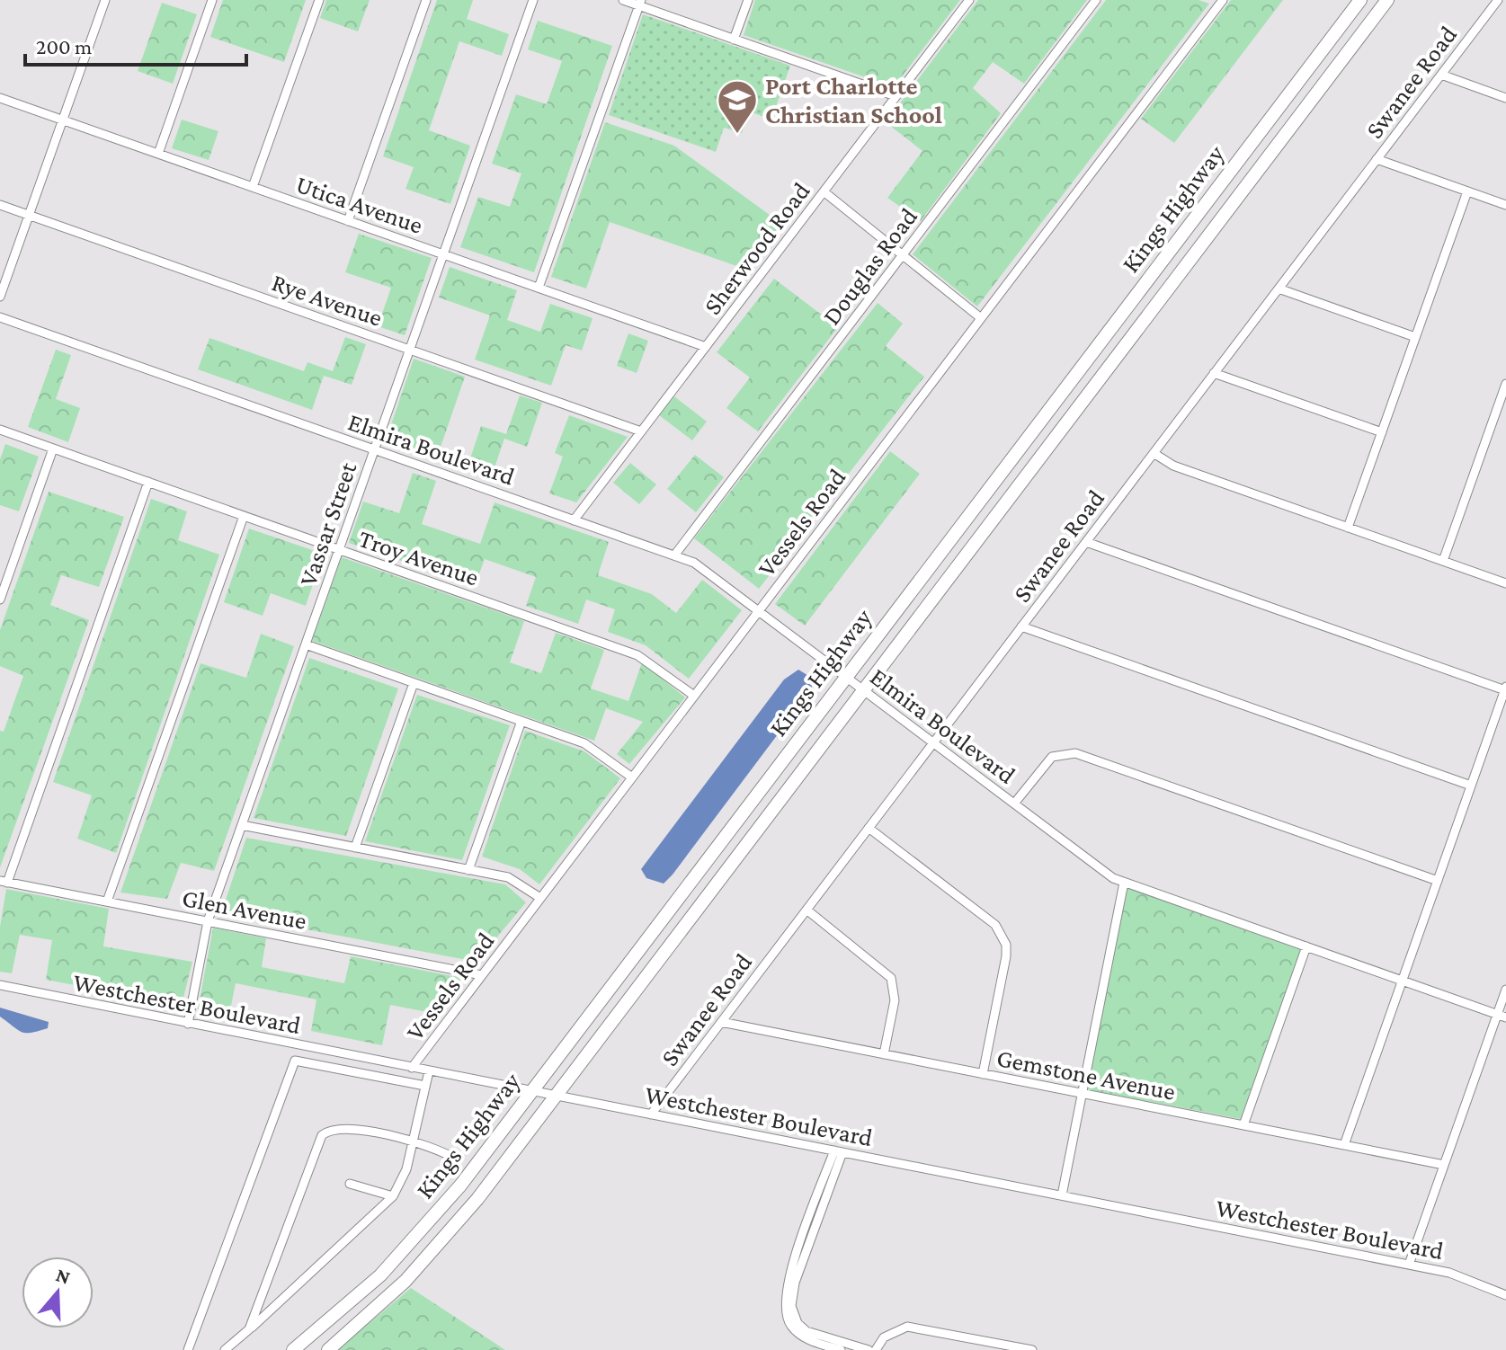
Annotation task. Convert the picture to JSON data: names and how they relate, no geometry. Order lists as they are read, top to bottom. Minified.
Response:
{"streets":{"main road":["Kings Highway"],"street":["Swanee Road","Utica Avenue","Sherwood Road","Douglas Road","Rye Avenue","Elmira Boulevard","Vessels Road","Vassar Street","Troy Avenue","Glen Avenue","Westchester Boulevard","Gemstone Avenue"]},"crossings":[["Swanee Road","Elmira Boulevard"],["Swanee Road","Westchester Boulevard"],["Swanee Road","Gemstone Avenue"],["Utica Avenue","Sherwood Road"],["Utica Avenue","Vassar Street"],["Kings Highway","Elmira Boulevard"],["Kings Highway","Westchester Boulevard"],["Sherwood Road","Rye Avenue"],["Sherwood Road","Elmira Boulevard"],["Douglas Road","Elmira Boulevard"],["Rye Avenue","Vassar Street"],["Elmira Boulevard","Vessels Road"],["Elmira Boulevard","Vassar Street"],["Vessels Road","Troy Avenue"],["Vessels Road","Glen Avenue"],["Vessels Road","Westchester Boulevard"],["Vassar Street","Troy Avenue"],["Vassar Street","Glen Avenue"],["Vassar Street","Westchester Boulevard"]],"places":{"school or university":["Port Charlotte Christian School"]},"scale_bar":"200 m","north":"top"}
